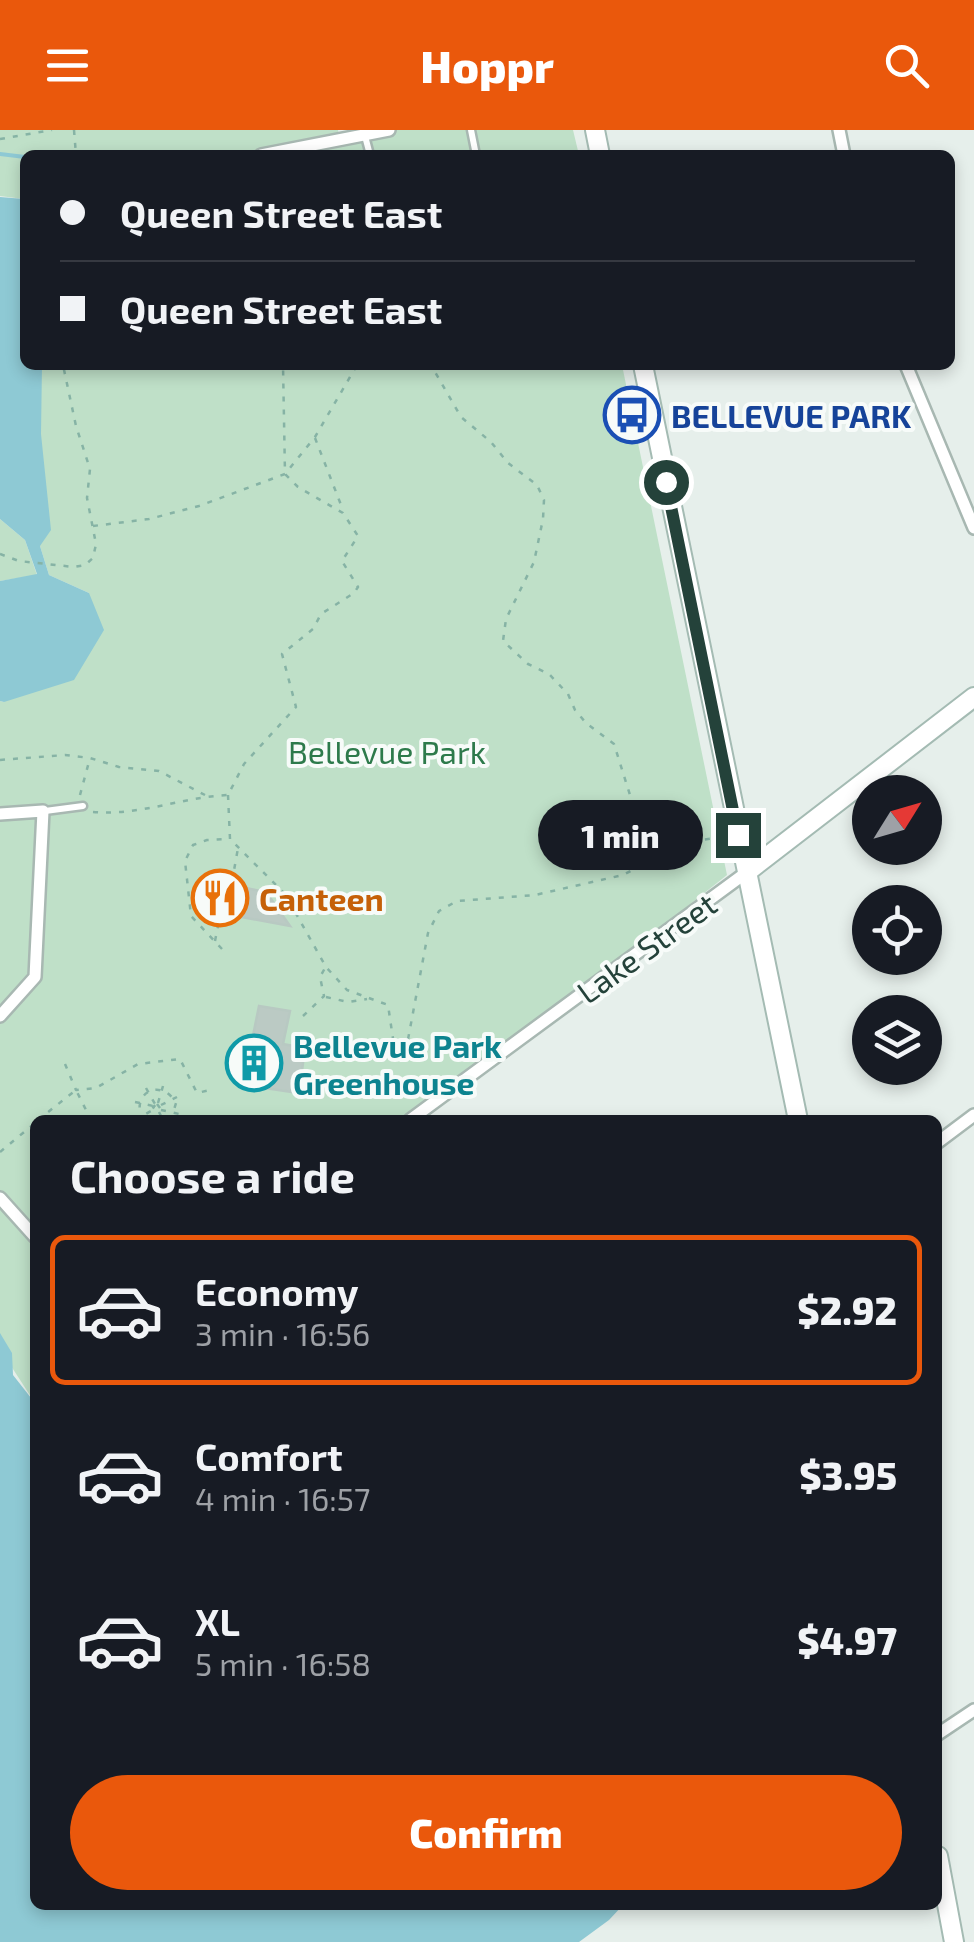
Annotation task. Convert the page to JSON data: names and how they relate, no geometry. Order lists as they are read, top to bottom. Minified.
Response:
{"streets":{"main road":["Lake Street"]},"parks":["Bellevue Park"],"places":{"bus stop":["BELLEVUE PARK"],"restaurant":["Canteen"],"building":["Bellevue Park Greenhouse"]},"north":"top right","page":{"header":"Hoppr","banner":["Queen Street East","Queen Street East"],"bubble":"1 min","heading":"Choose a ride","list":[{"name":"Economy","note":"3 min · 16:56","value":"$2.92"},{"name":"Comfort","note":"4 min · 16:57","value":"$3.95"},{"name":"XL","note":"5 min · 16:58","value":"$4.97"}],"buttons":"Confirm"}}
